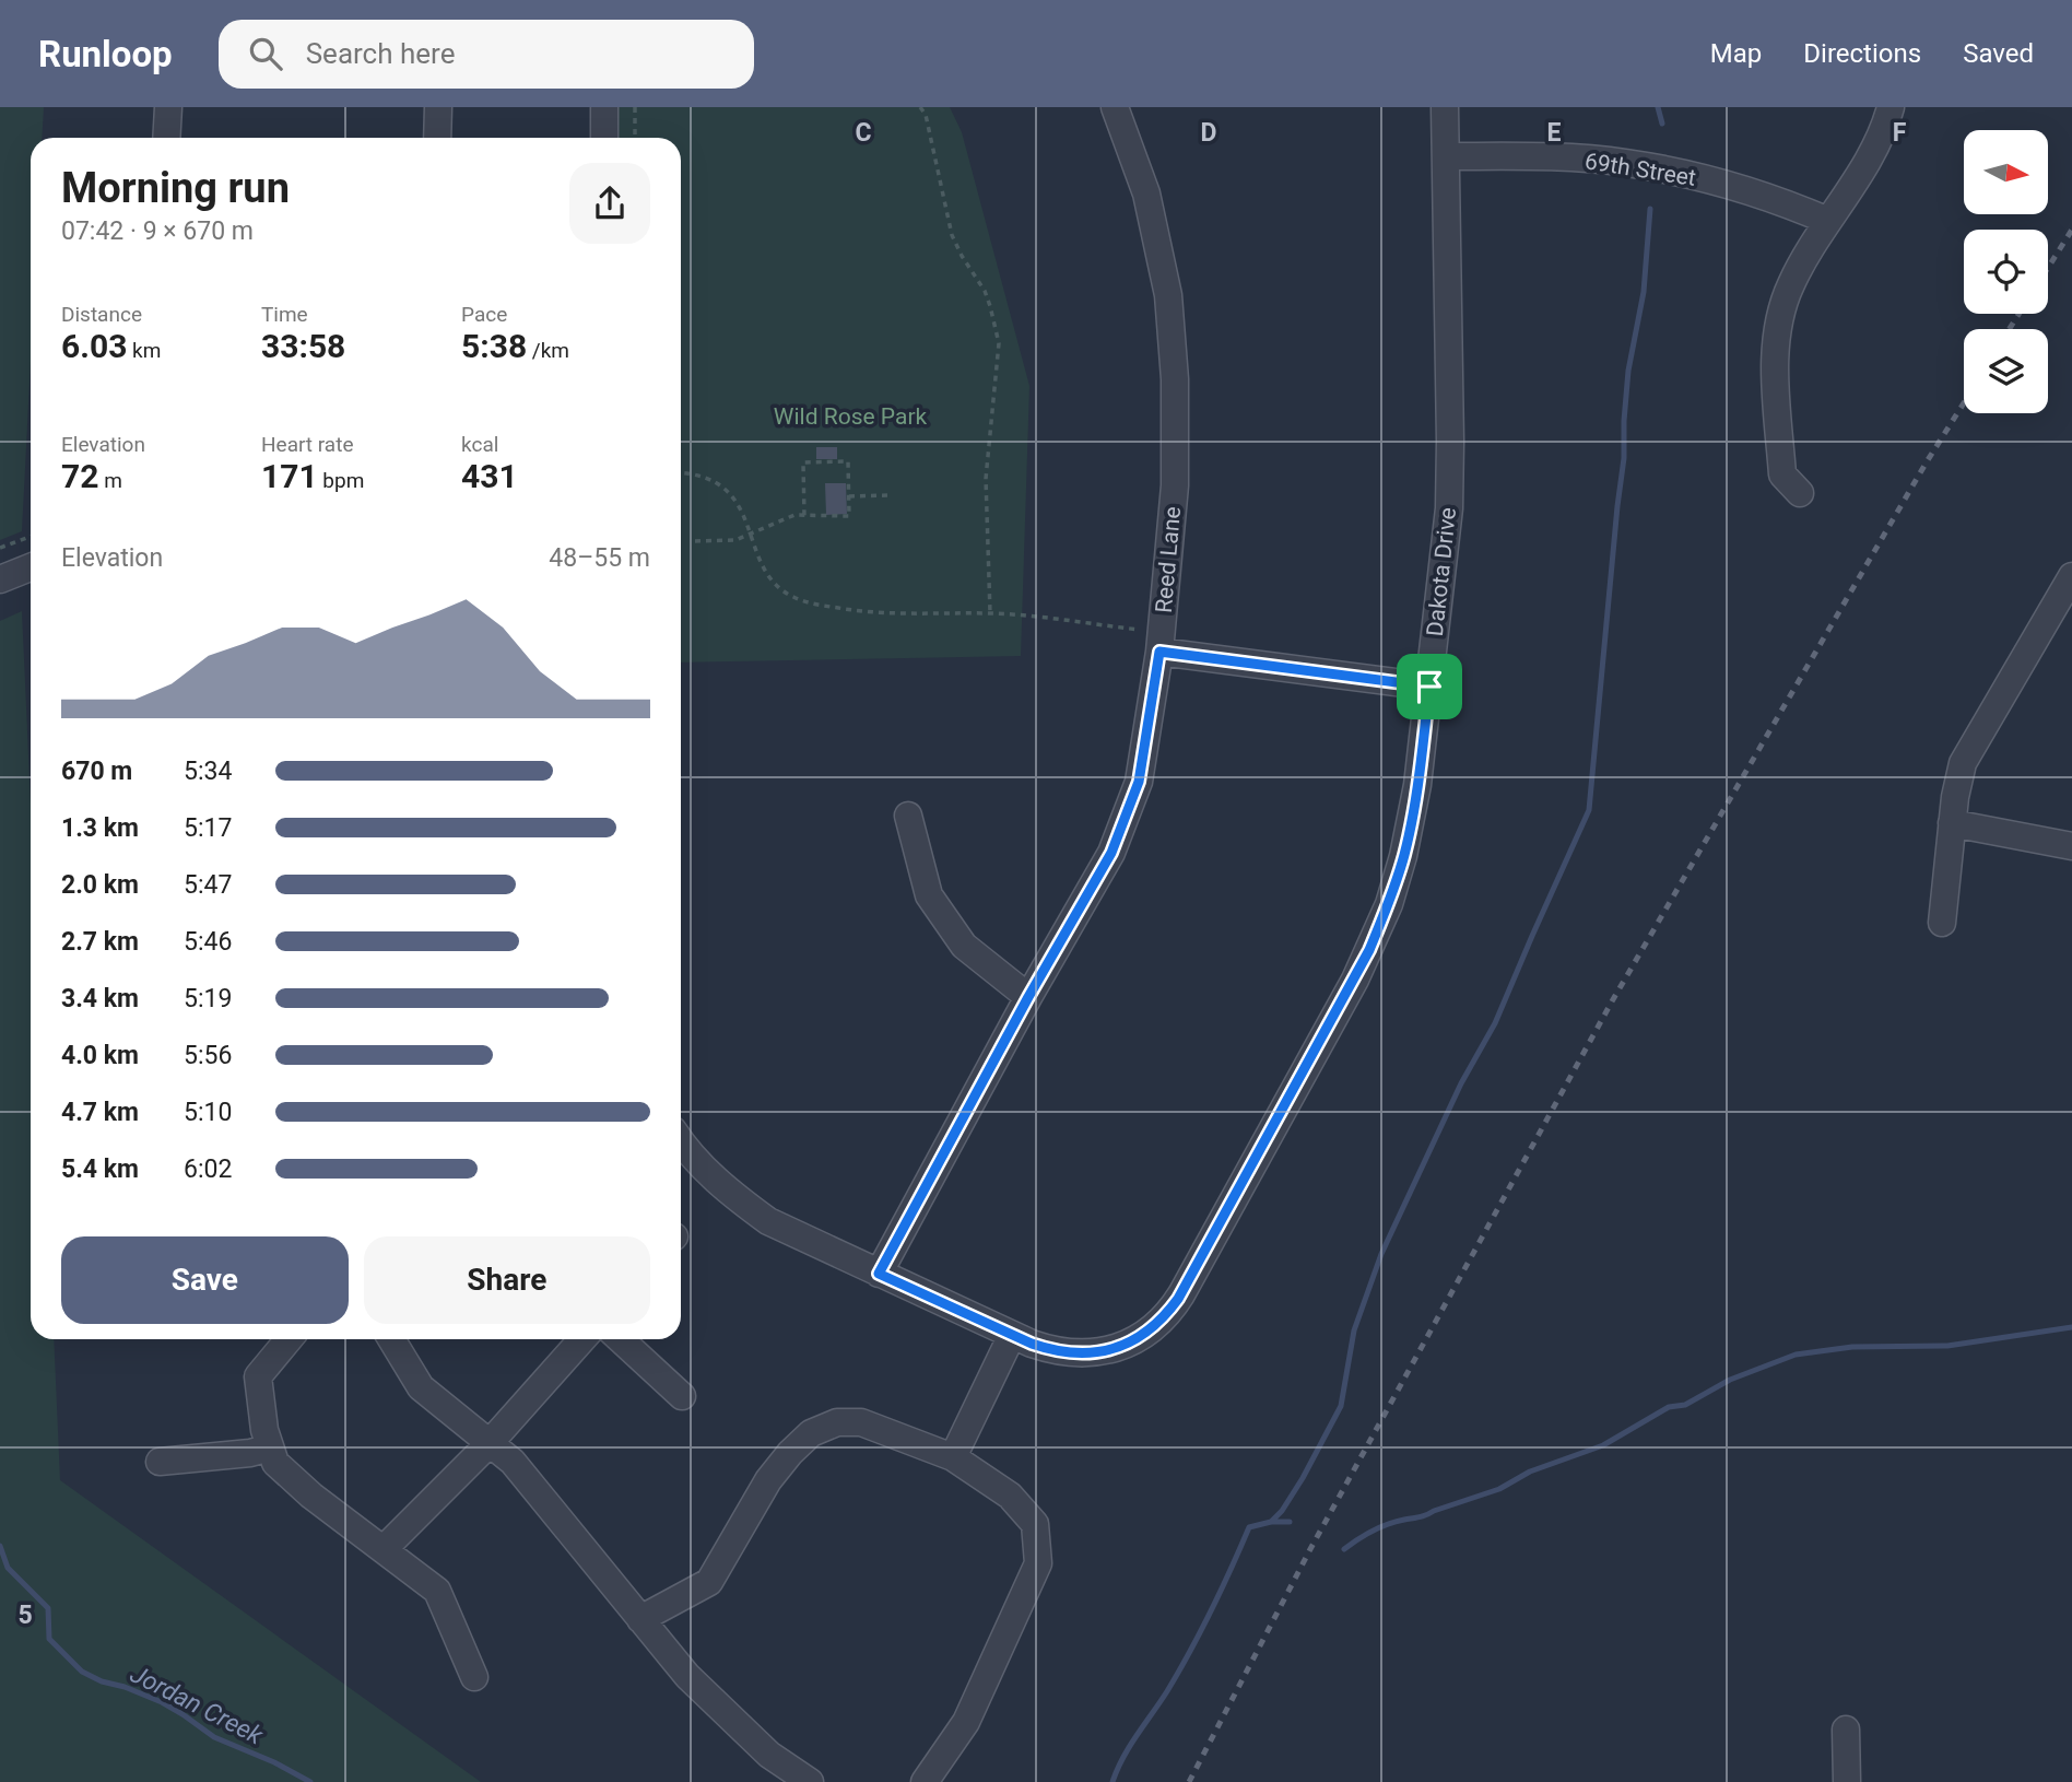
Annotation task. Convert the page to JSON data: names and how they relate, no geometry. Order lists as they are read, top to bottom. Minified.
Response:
{"streets":{"street":["69th Street","Reed Lane","Dakota Drive"]},"crossings":[["69th Street","Dakota Drive"]],"water":["Jordan Creek"],"parks":["Wild Rose Park"],"north":"right","page":{"header":"Runloop","search":"Search here","nav":["Map","Directions","Saved"],"heading":["Morning run","07:42 · 9 × 670 m"],"stats":[["Distance","6.03 km"],["Time","33:58"],["Pace","5:38 /km"],["Elevation","72 m"],["Heart rate","171 bpm"],["kcal","431"]],"chart":["Elevation","48–55 m"],"list":[{"name":"670 m","note":"5:34"},{"name":"1.3 km","note":"5:17"},{"name":"2.0 km","note":"5:47"},{"name":"2.7 km","note":"5:46"},{"name":"3.4 km","note":"5:19"},{"name":"4.0 km","note":"5:56"},{"name":"4.7 km","note":"5:10"},{"name":"5.4 km","note":"6:02"}],"buttons":["Save","Share"]},"grid":{"columns":["C","D","E","F"],"rows":["5"]}}
